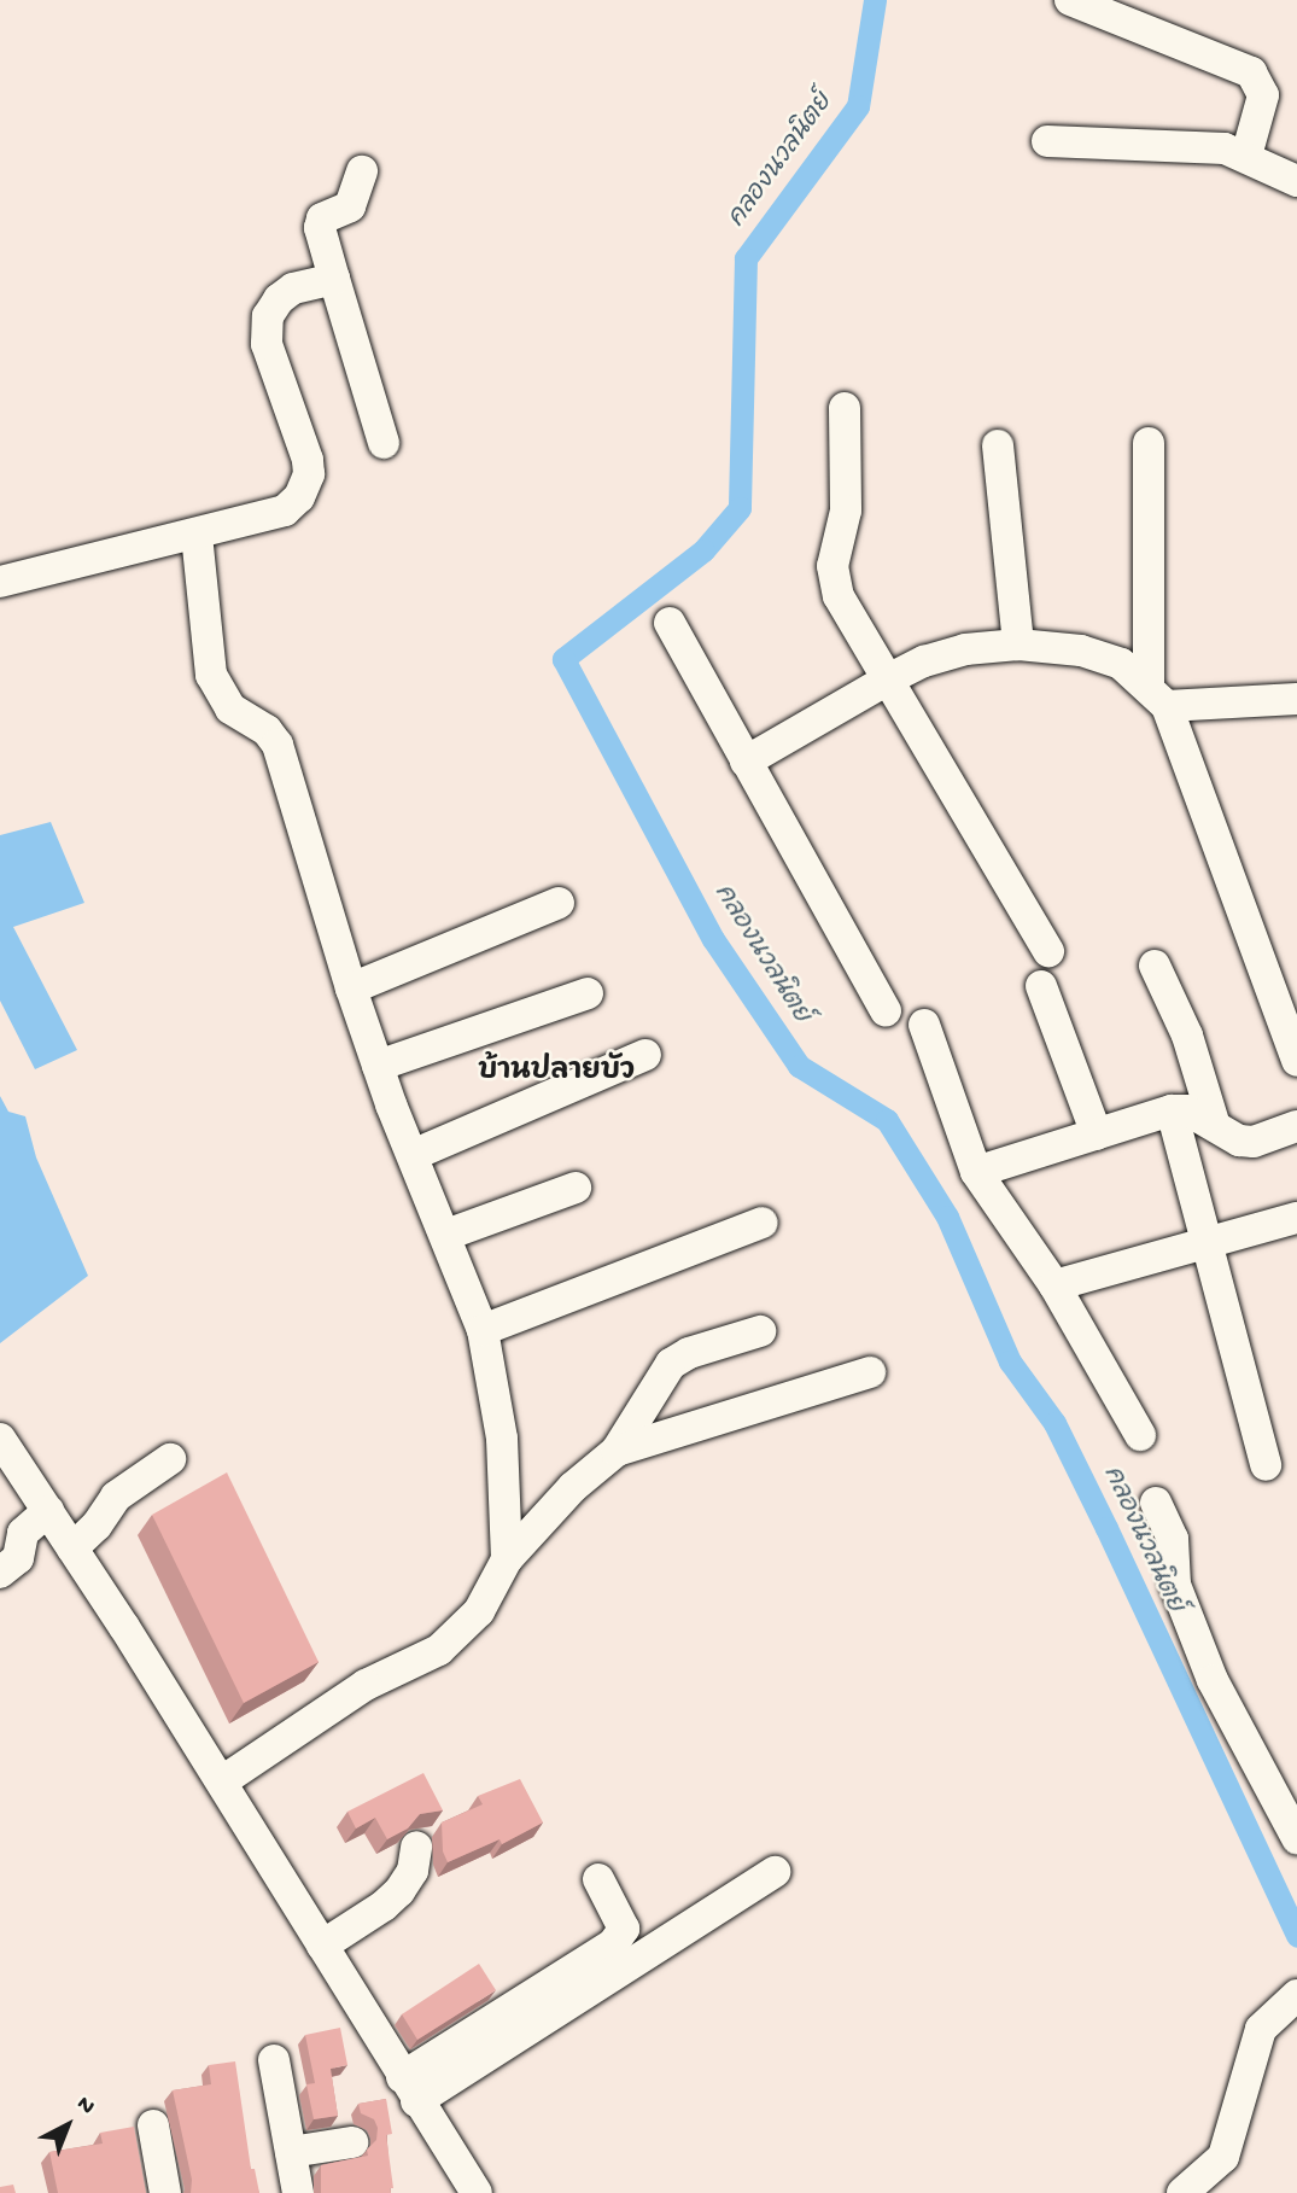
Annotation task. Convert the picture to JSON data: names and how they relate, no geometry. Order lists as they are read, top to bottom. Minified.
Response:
{"districts":["บ้านปลายบัว"],"water":["คลองนวลนิตย์"],"north":"top right"}
